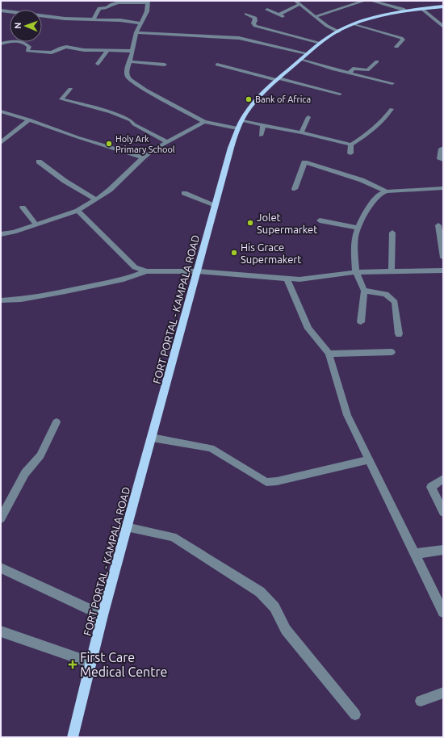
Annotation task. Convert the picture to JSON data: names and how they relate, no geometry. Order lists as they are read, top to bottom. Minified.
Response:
{"streets":{"main road":["FORT PORTAL - KAMPALA ROAD"]},"places":{"other":["Bank of Africa","Holy Ark Primary School","Jolet Supermarket","His Grace Supermakert"],"health":["First Care Medical Centre"]},"north":"left"}
